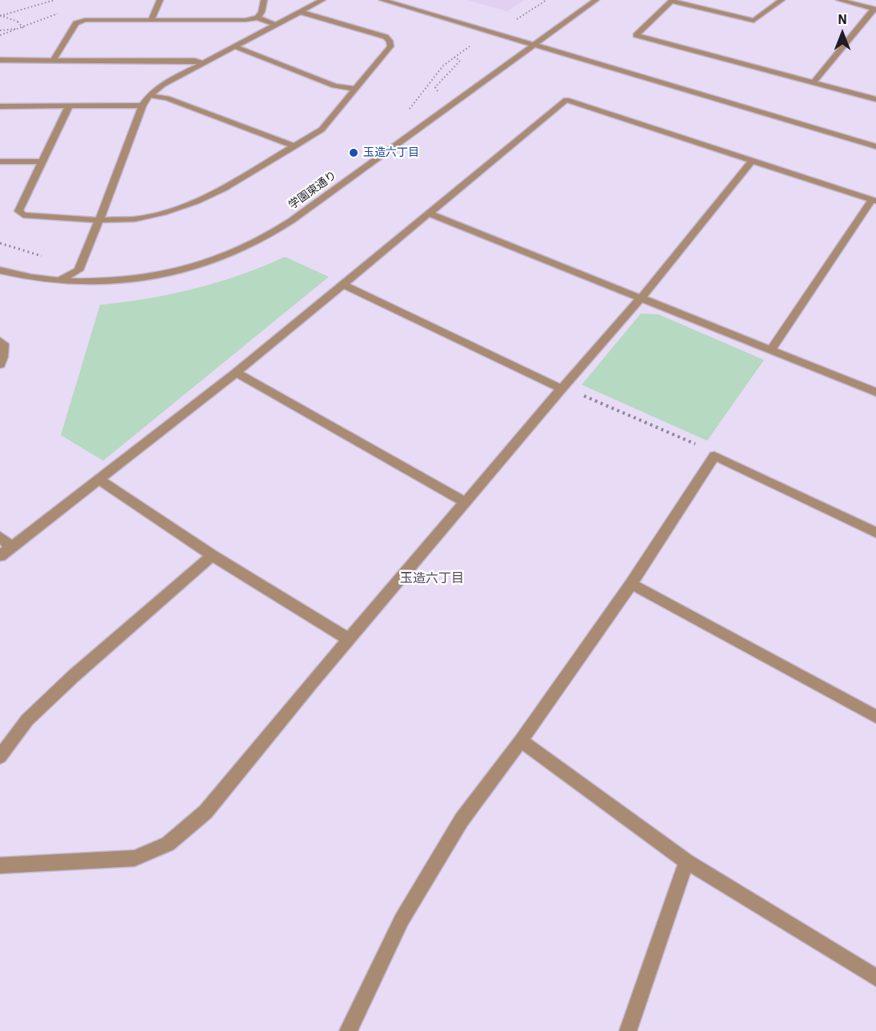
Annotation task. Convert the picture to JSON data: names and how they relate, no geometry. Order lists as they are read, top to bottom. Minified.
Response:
{"streets":{"street":["学園東通り"]},"districts":["玉造六丁目"],"places":["玉造六丁目"],"north":"top"}
